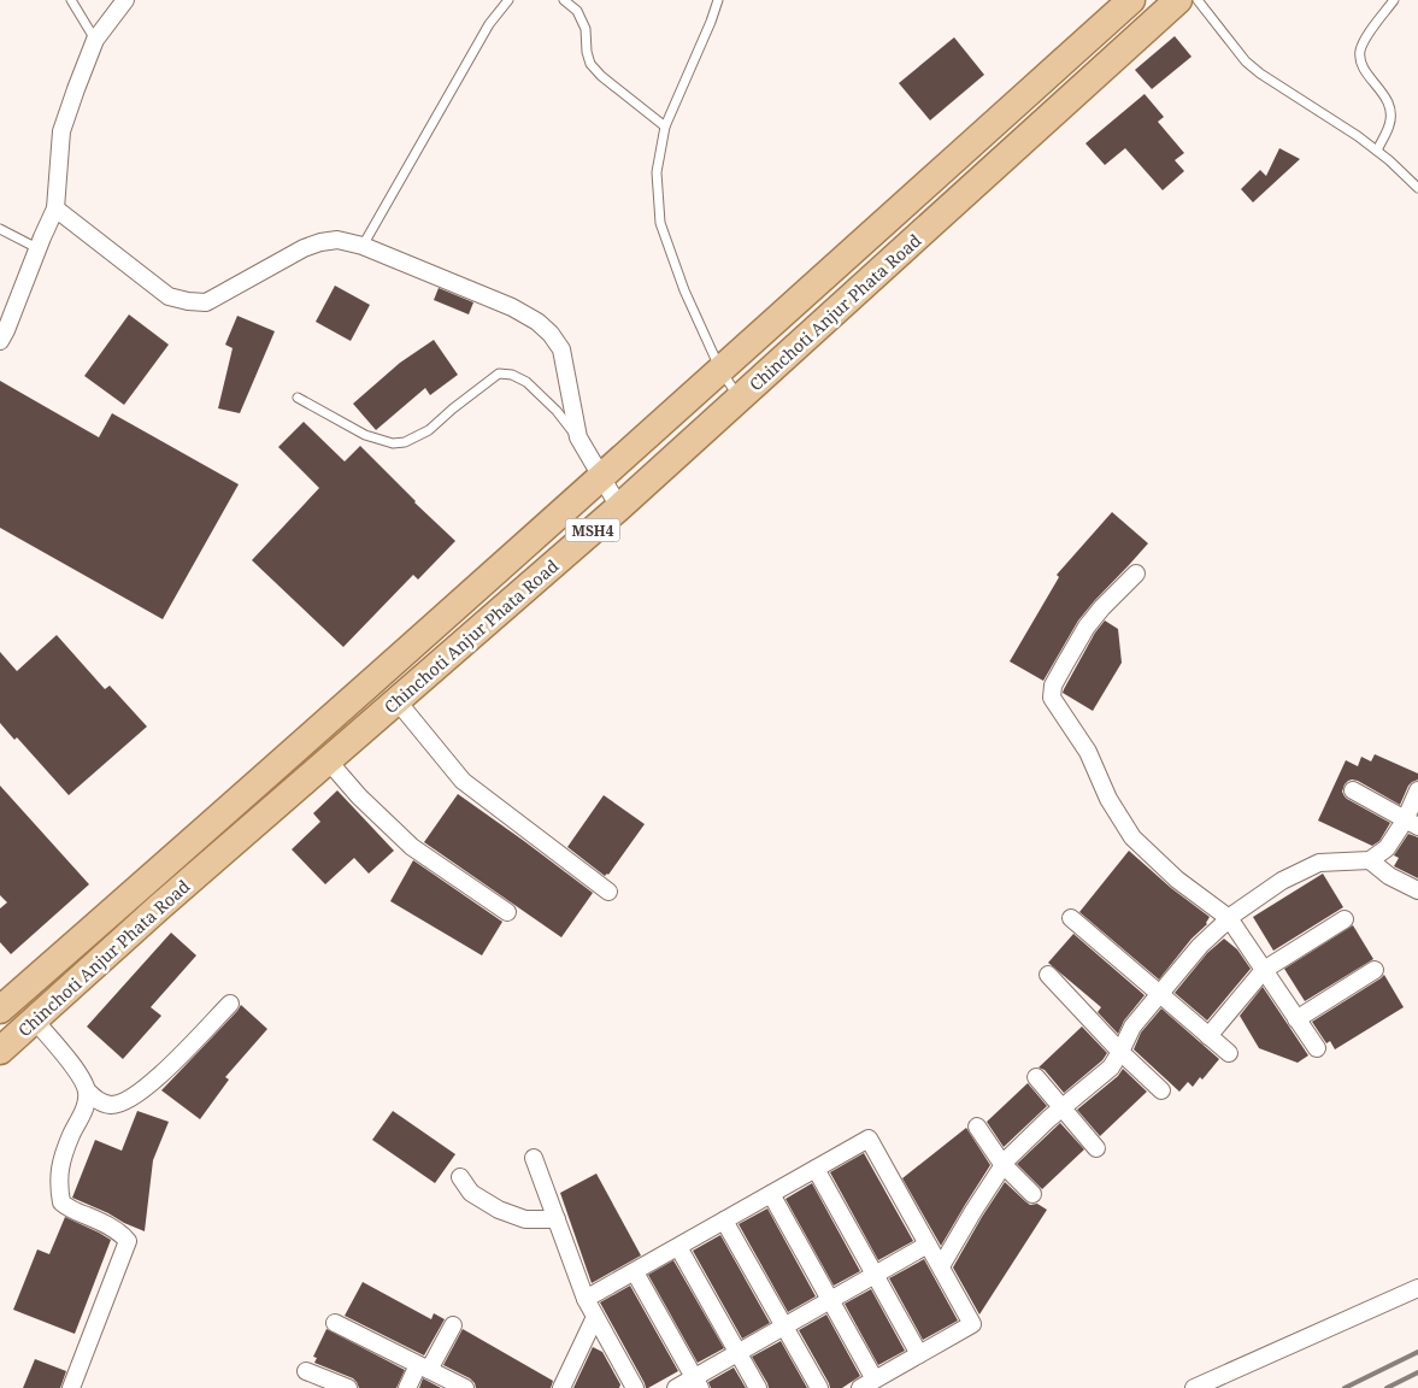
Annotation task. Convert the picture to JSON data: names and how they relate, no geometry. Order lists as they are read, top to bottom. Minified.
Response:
{"streets":{"main road":["Chinchoti Anjur Phata Road","MSH4"]}}
